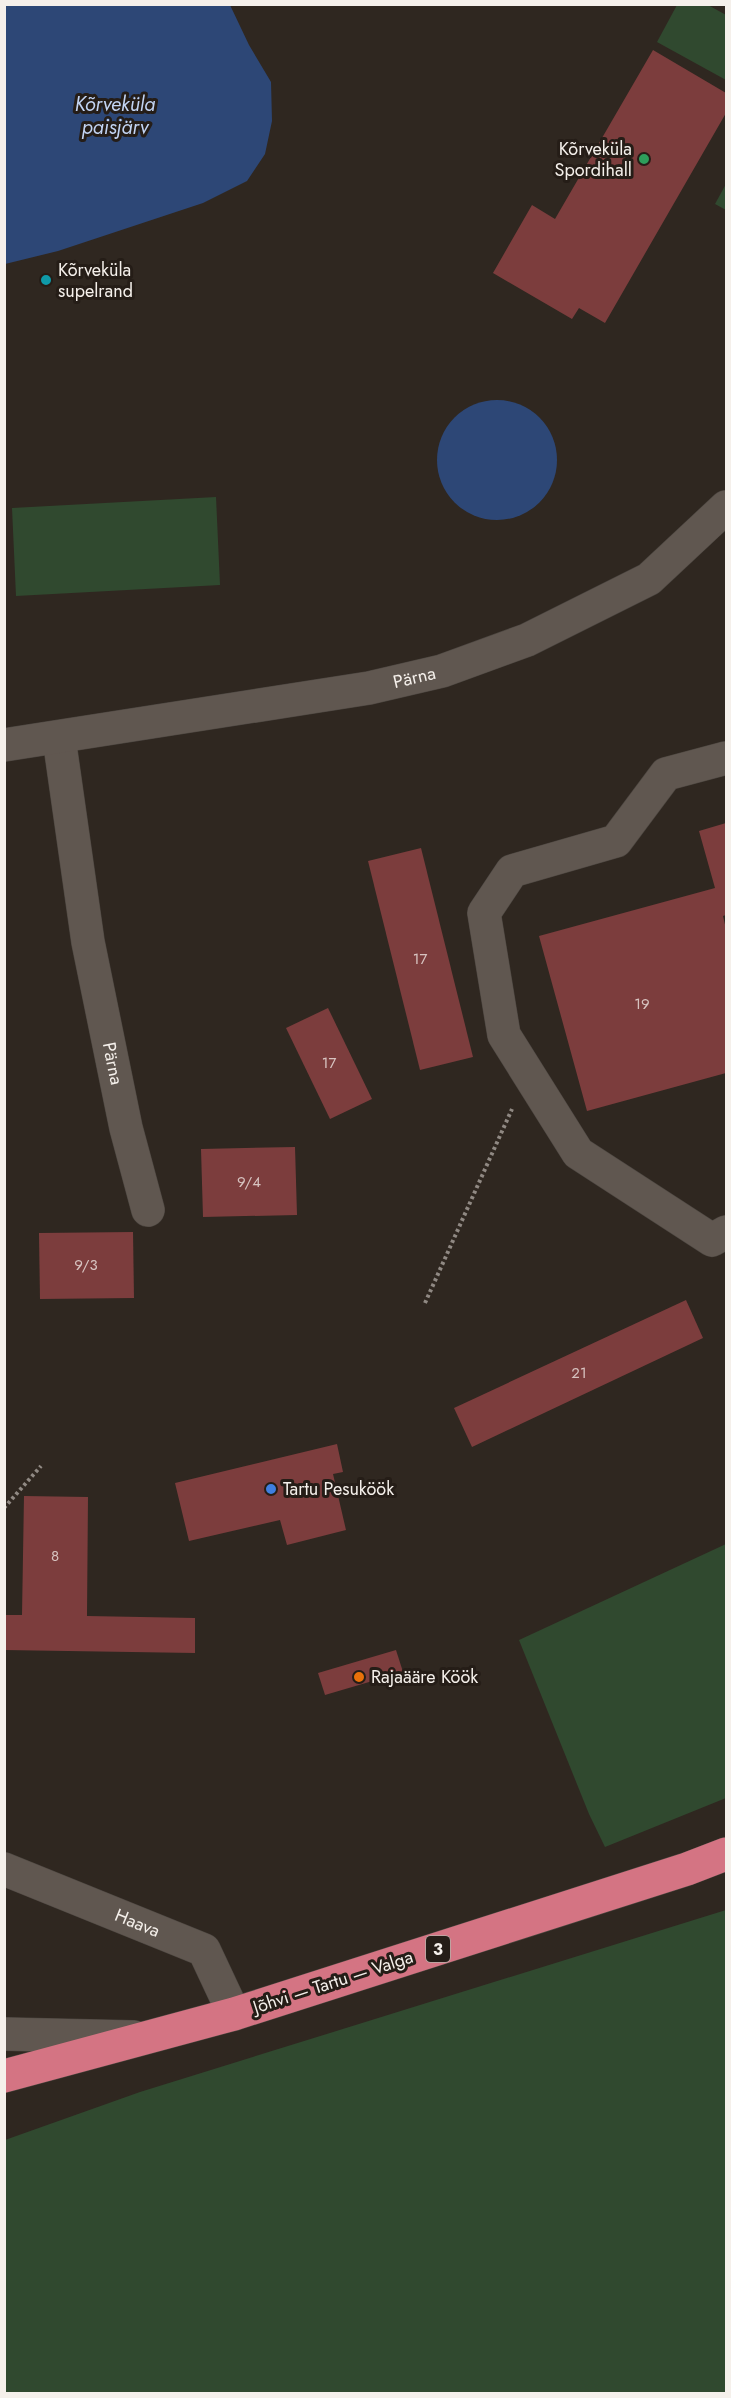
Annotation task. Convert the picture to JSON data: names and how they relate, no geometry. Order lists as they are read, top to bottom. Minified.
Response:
{"streets":{"highway":["3","Jõhvi — Tartu — Valga"],"street":["Pärna","Haava"]},"crossings":[["Haava","Jõhvi — Tartu — Valga"]],"water":["Kõrveküla paisjärv"],"places":["Kõrveküla Spordihall","Kõrveküla supelrand","Tartu Pesuköök","Rajaääre Köök"],"house_numbers":["17","19","17","9/4","9/3","21","8"]}
